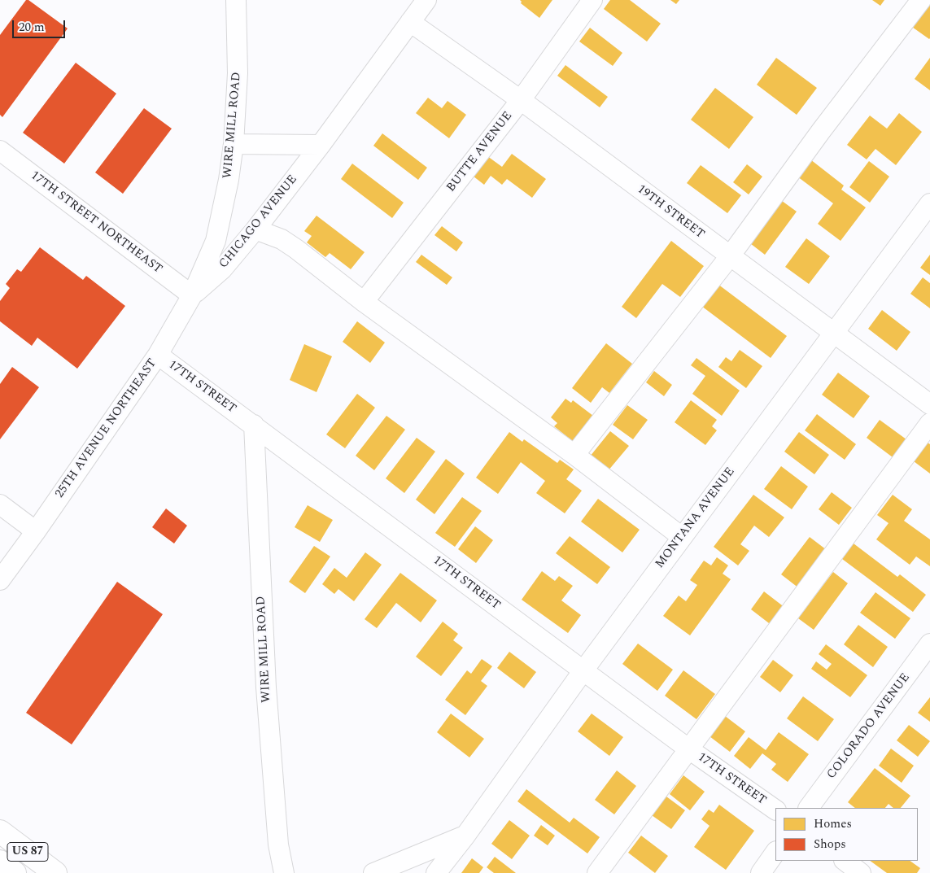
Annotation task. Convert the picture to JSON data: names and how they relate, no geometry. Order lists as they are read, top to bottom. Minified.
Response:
{"streets":{"main road":["US 87"],"street":["WIRE MILL ROAD","BUTTE AVENUE","19TH STREET","CHICAGO AVENUE","17TH STREET NORTHEAST","17TH STREET","25TH AVENUE NORTHEAST","MONTANA AVENUE","COLORADO AVENUE"]},"crossings":[["WIRE MILL ROAD","17TH STREET"],["WIRE MILL ROAD","25TH AVENUE NORTHEAST"],["BUTTE AVENUE","19TH STREET"],["19TH STREET","CHICAGO AVENUE"],["19TH STREET","MONTANA AVENUE"],["CHICAGO AVENUE","17TH STREET NORTHEAST"],["CHICAGO AVENUE","25TH AVENUE NORTHEAST"],["17TH STREET NORTHEAST","25TH AVENUE NORTHEAST"],["17TH STREET","25TH AVENUE NORTHEAST"],["17TH STREET","MONTANA AVENUE"]],"legend":["Homes","Shops"],"scale_bar":"20 m"}
